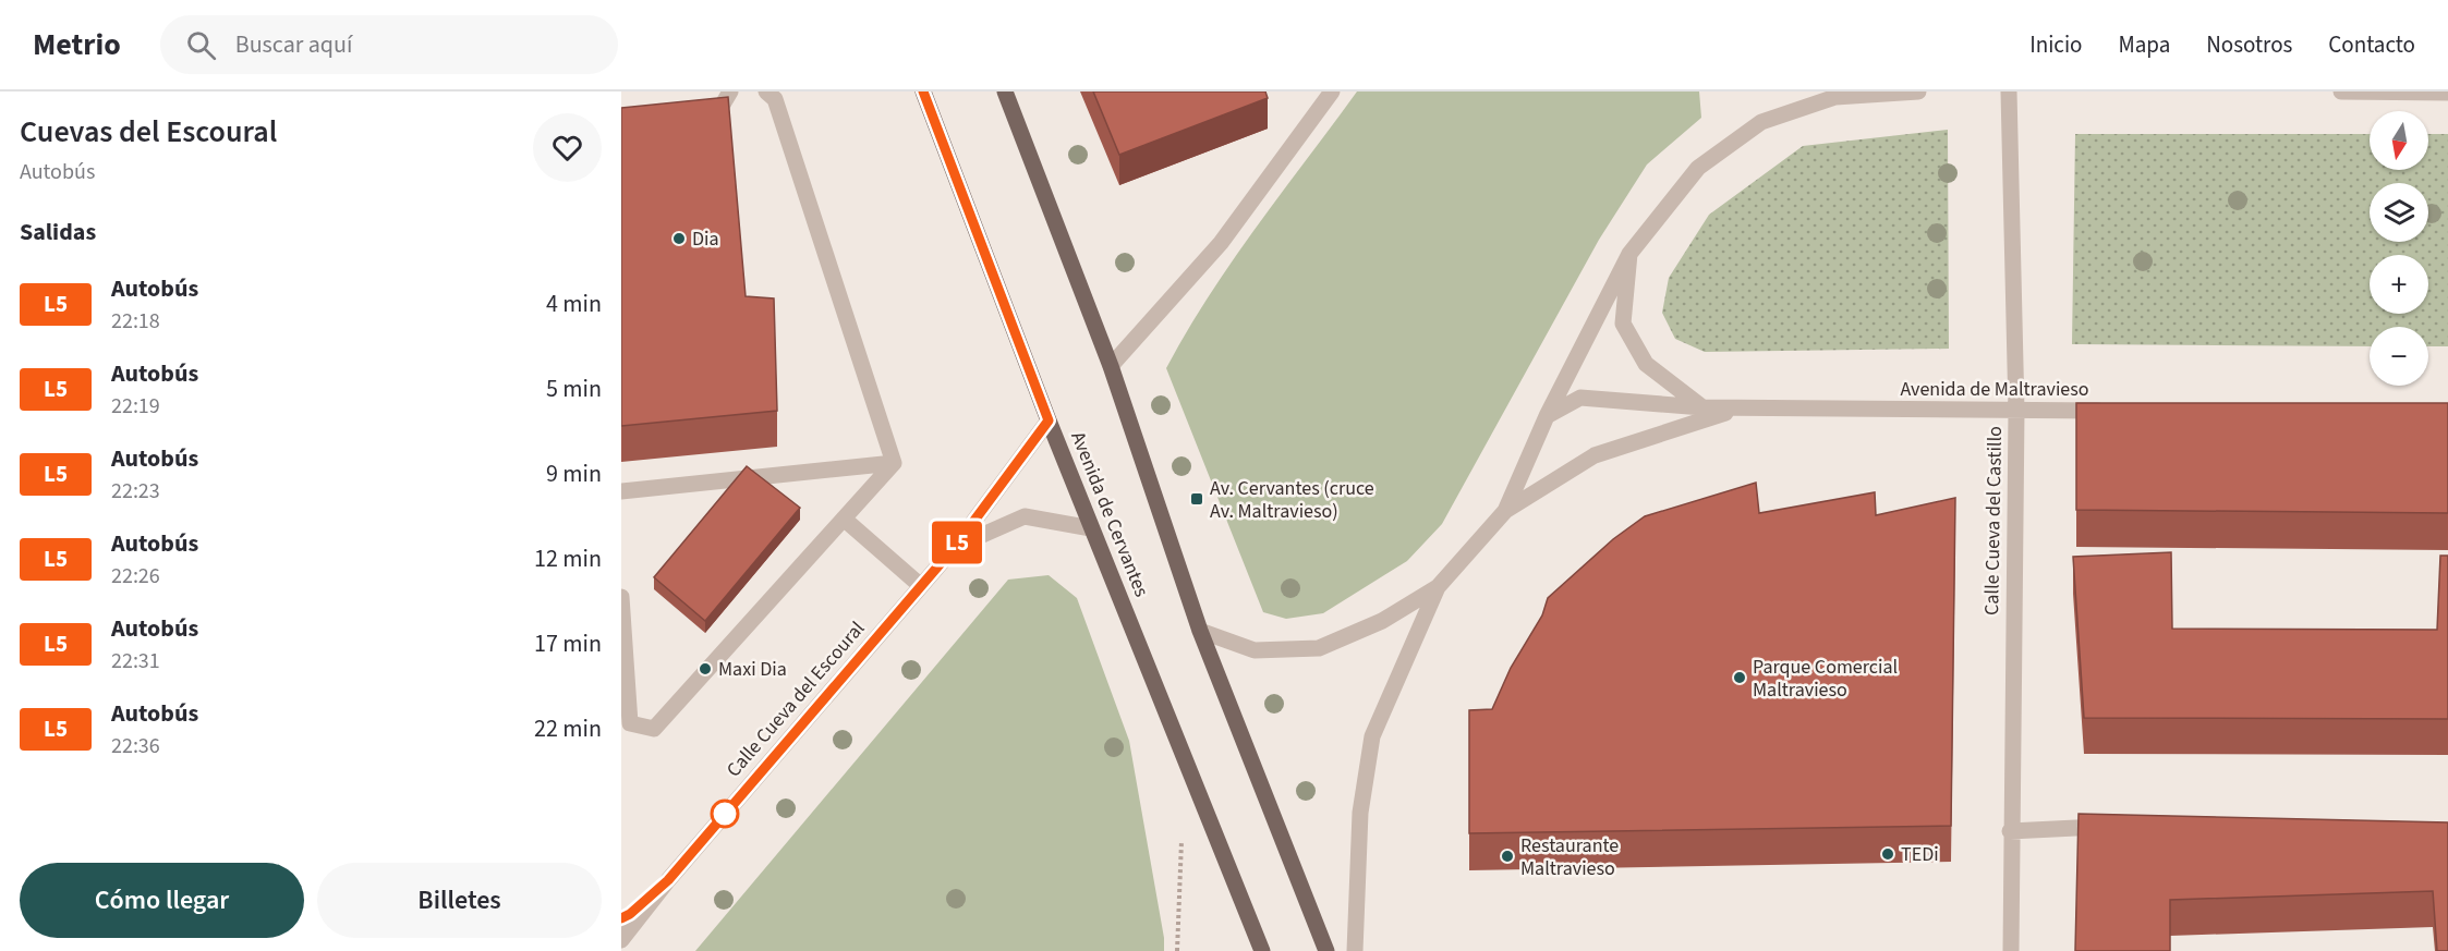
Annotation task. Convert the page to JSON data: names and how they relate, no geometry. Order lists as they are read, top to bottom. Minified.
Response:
{"streets":{"main road":["Avenida de Cervantes"],"street":["Avenida de Maltravieso","Calle Cueva del Castillo","Calle Cueva del Escoural"]},"crossings":[["Avenida de Maltravieso","Calle Cueva del Castillo"],["Avenida de Cervantes","Calle Cueva del Escoural"]],"places":{"other":["Dia","Maxi Dia","Parque Comercial Maltravieso","TEDi","Restaurante Maltravieso"],"transit":["Av. Cervantes (cruce Av. Maltravieso)"]},"lines":["bus line L5"],"north":"bottom","page":{"header":"Metrio","search":"Buscar aquí","nav":["Inicio","Mapa","Nosotros","Contacto"],"heading":[["Cuevas del Escoural","Autobús"],"Salidas"],"on_map":"L5","map_buttons":["+","−"],"list":[{"mark":"L5","name":"Autobús","note":"22:18","value":"4 min"},{"mark":"L5","name":"Autobús","note":"22:19","value":"5 min"},{"mark":"L5","name":"Autobús","note":"22:23","value":"9 min"},{"mark":"L5","name":"Autobús","note":"22:26","value":"12 min"},{"mark":"L5","name":"Autobús","note":"22:31","value":"17 min"},{"mark":"L5","name":"Autobús","note":"22:36","value":"22 min"}],"buttons":["Cómo llegar","Billetes"]}}
